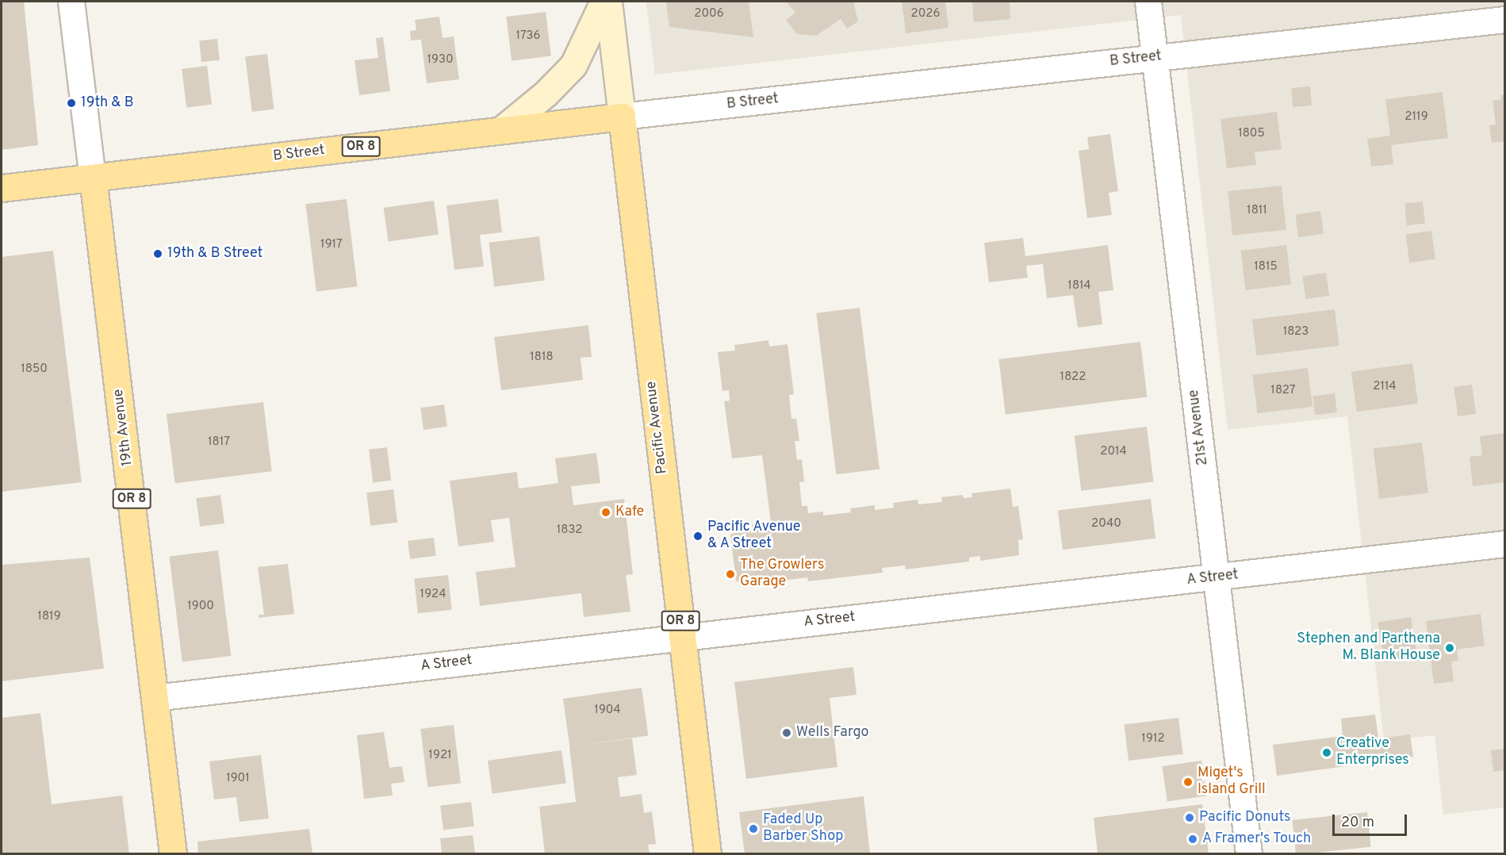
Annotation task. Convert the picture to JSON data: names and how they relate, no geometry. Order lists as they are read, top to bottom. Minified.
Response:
{"streets":{"main road":["B Street","OR 8","19th Avenue","Pacific Avenue"],"street":["21st Avenue","A Street"]},"crossings":[["B Street","19th Avenue"],["B Street","Pacific Avenue"],["B Street","21st Avenue"],["19th Avenue","A Street"],["Pacific Avenue","A Street"],["21st Avenue","A Street"]],"places":["19th & B","19th & B Street","Kafe","Pacific Avenue & A Street","The Growlers Garage","Stephen and Parthena M. Blank House","Wells Fargo","Creative Enterprises","Miget's Island Grill","Pacific Donuts","Faded Up Barber Shop","A Framer's Touch"],"house_numbers":["2006","2026","1736","1930","2119","1805","1811","1917","1815","1814","1823","1818","1850","1822","2114","1827","1817","2014","2040","1832","1924","1900","1819","1904","1912","1921","1901"],"scale_bar":"20 m"}
